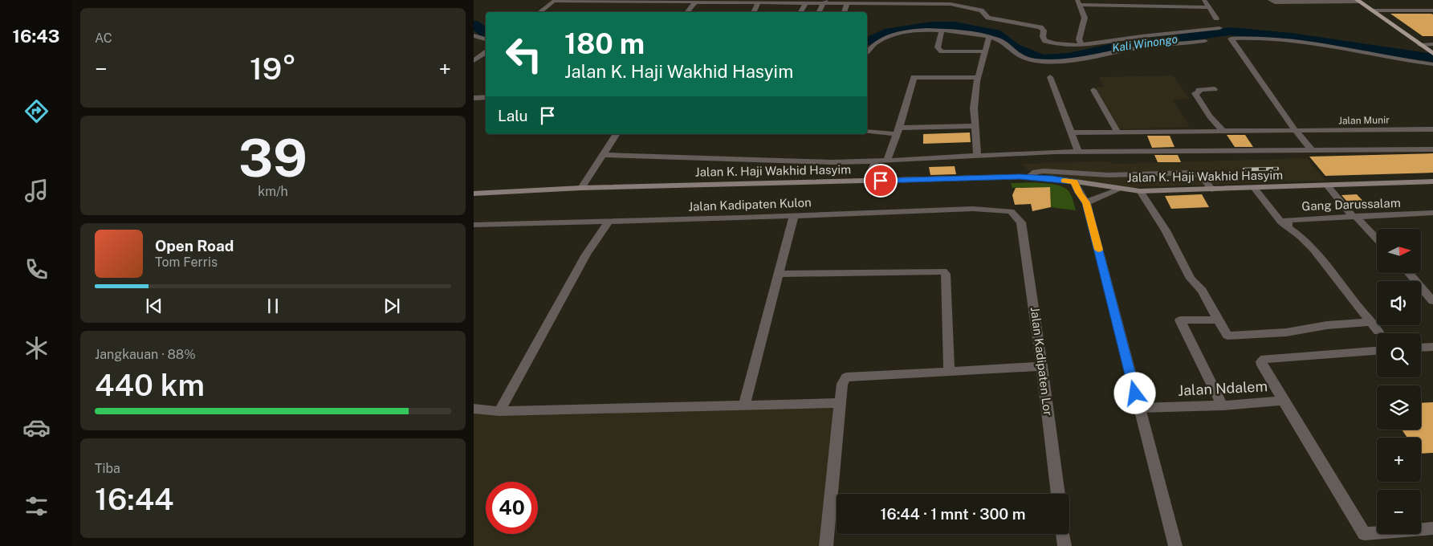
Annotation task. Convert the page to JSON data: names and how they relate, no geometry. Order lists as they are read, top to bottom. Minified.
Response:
{"streets":{"main road":["Jalan K. Haji Wakhid Hasyim"],"street":["Jalan Munir","Jalan Kadipaten Kulon","Gang Darussalam","Jalan Kadipaten Lor","Jalan Ndalem"]},"crossings":[["Jalan Kadipaten Kulon","Jalan Kadipaten Lor"]],"water":["Kali Winongo"],"north":"right","page":{"tabs":"16:43","tile":["AC",["39","km/h"],["Jangkauan · 88%","440 km"],["Tiba","16:44"]],"turn":["180 m","Jalan K. Haji Wakhid Hasyim"],"heat":["−","19°","+"],"then":"Lalu","map_buttons":["+","−"],"song":["Open Road","Tom Ferris"],"limit":"40","trip":"16:44 · 1 mnt · 300 m"}}
